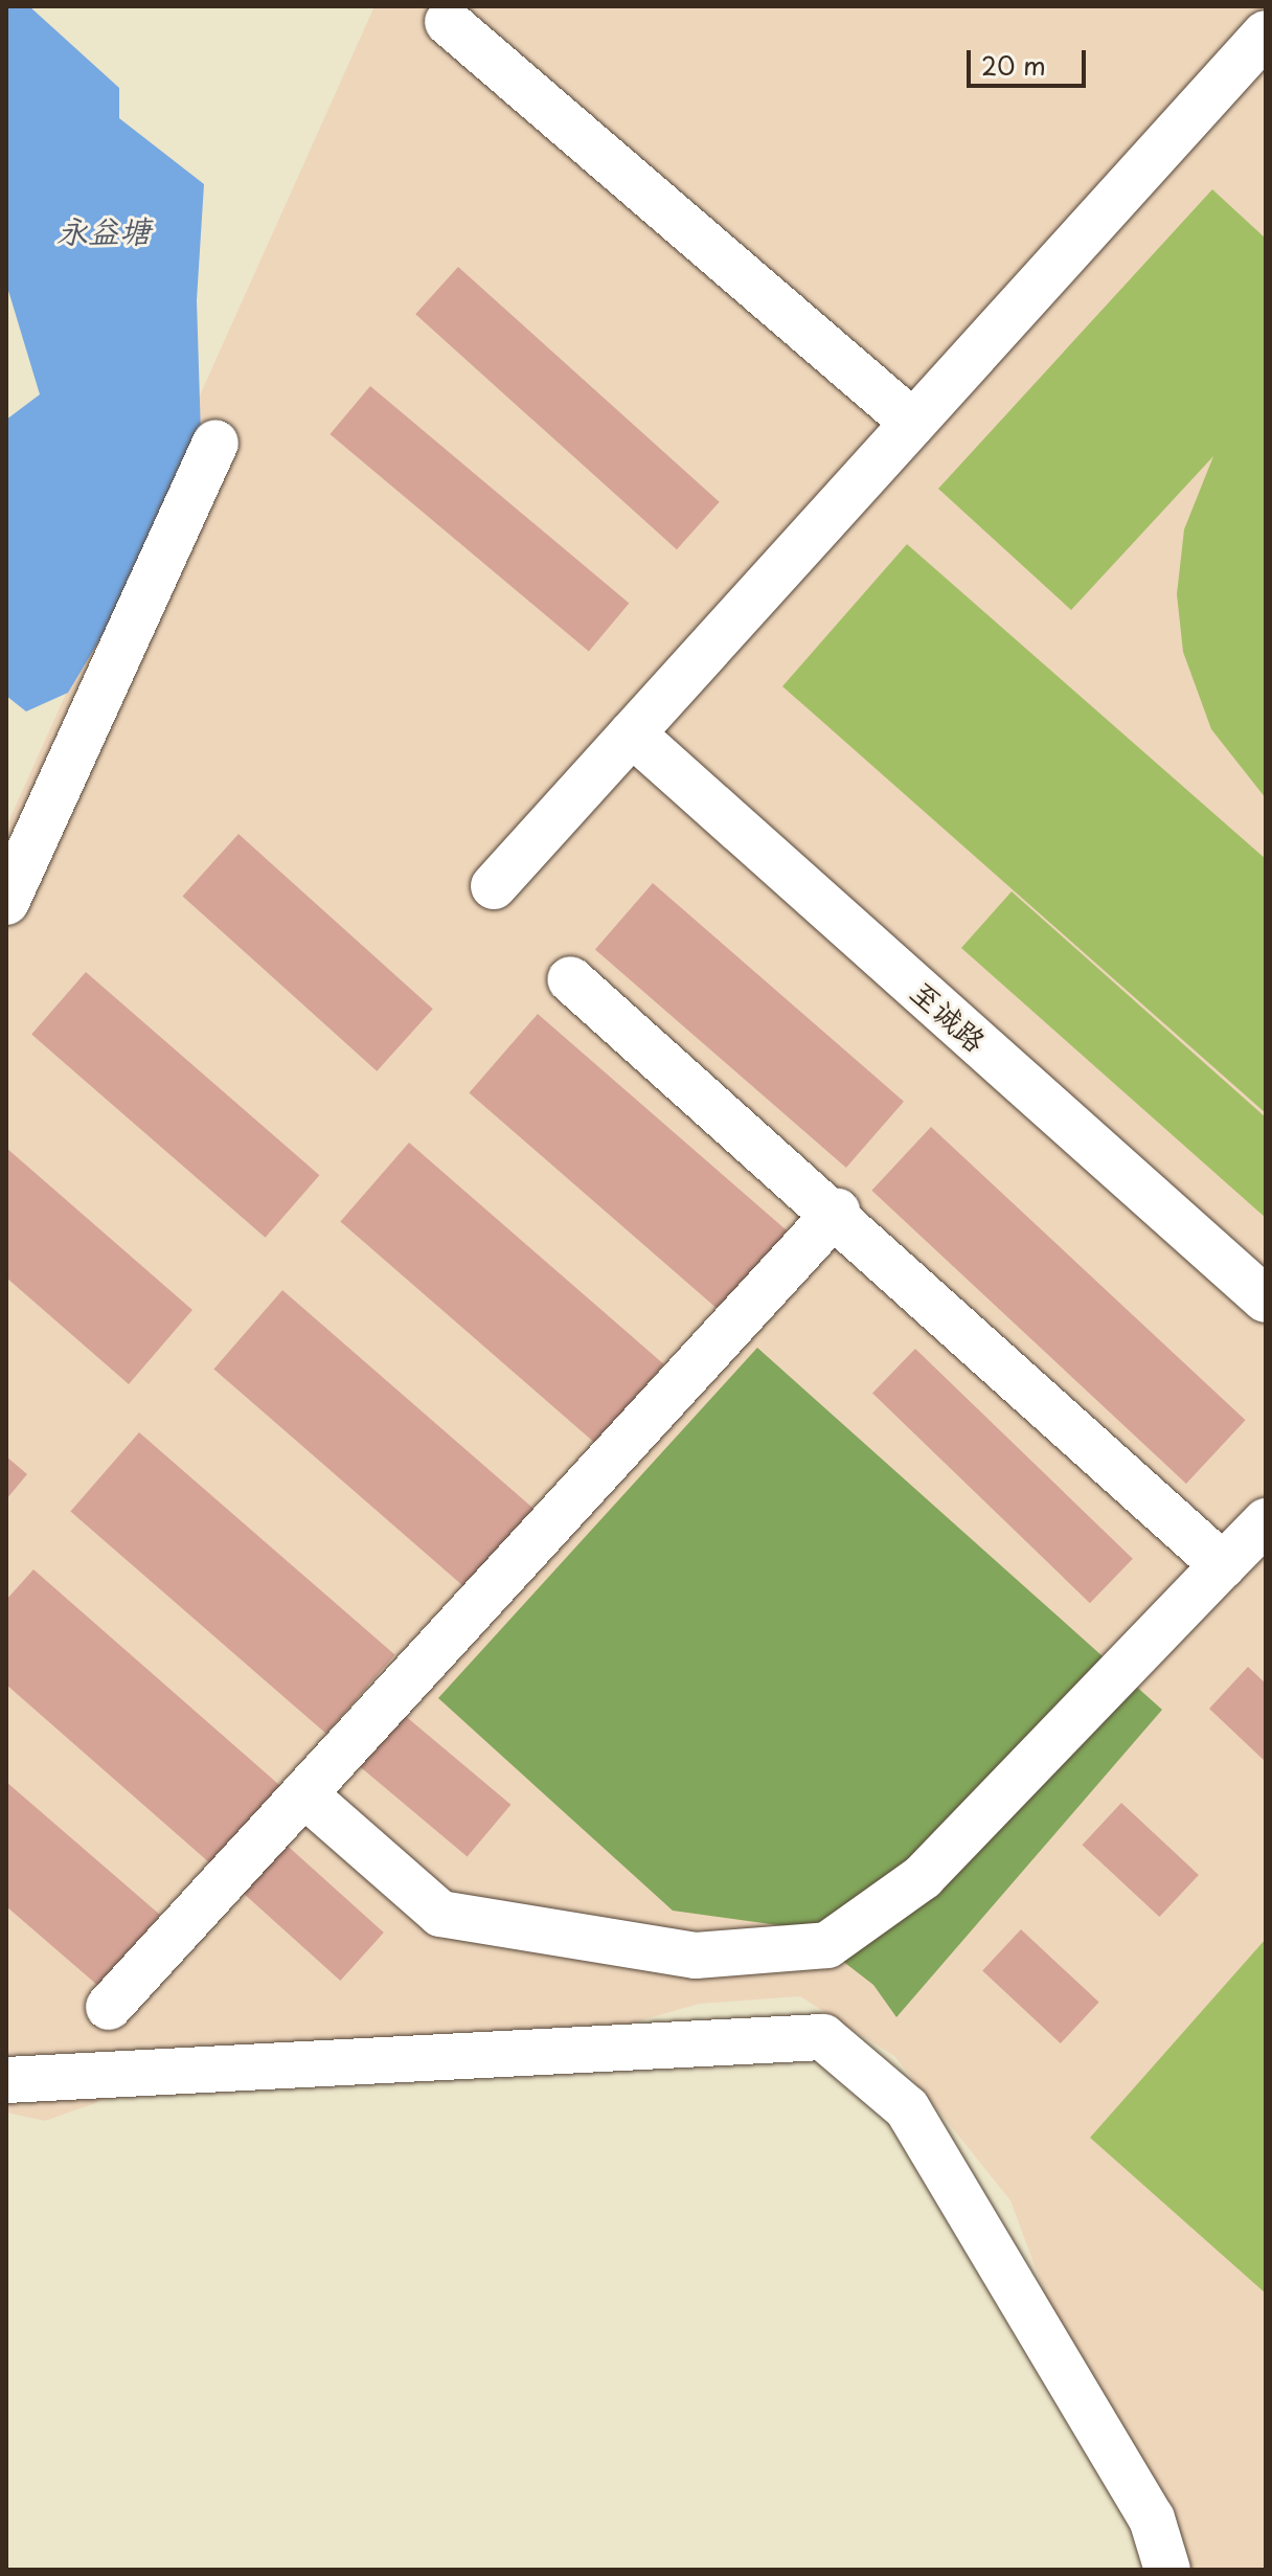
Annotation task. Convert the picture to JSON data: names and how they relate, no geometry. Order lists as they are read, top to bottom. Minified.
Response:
{"streets":{"street":["至诚路"]},"water":["永益塘"],"scale_bar":"20 m"}
